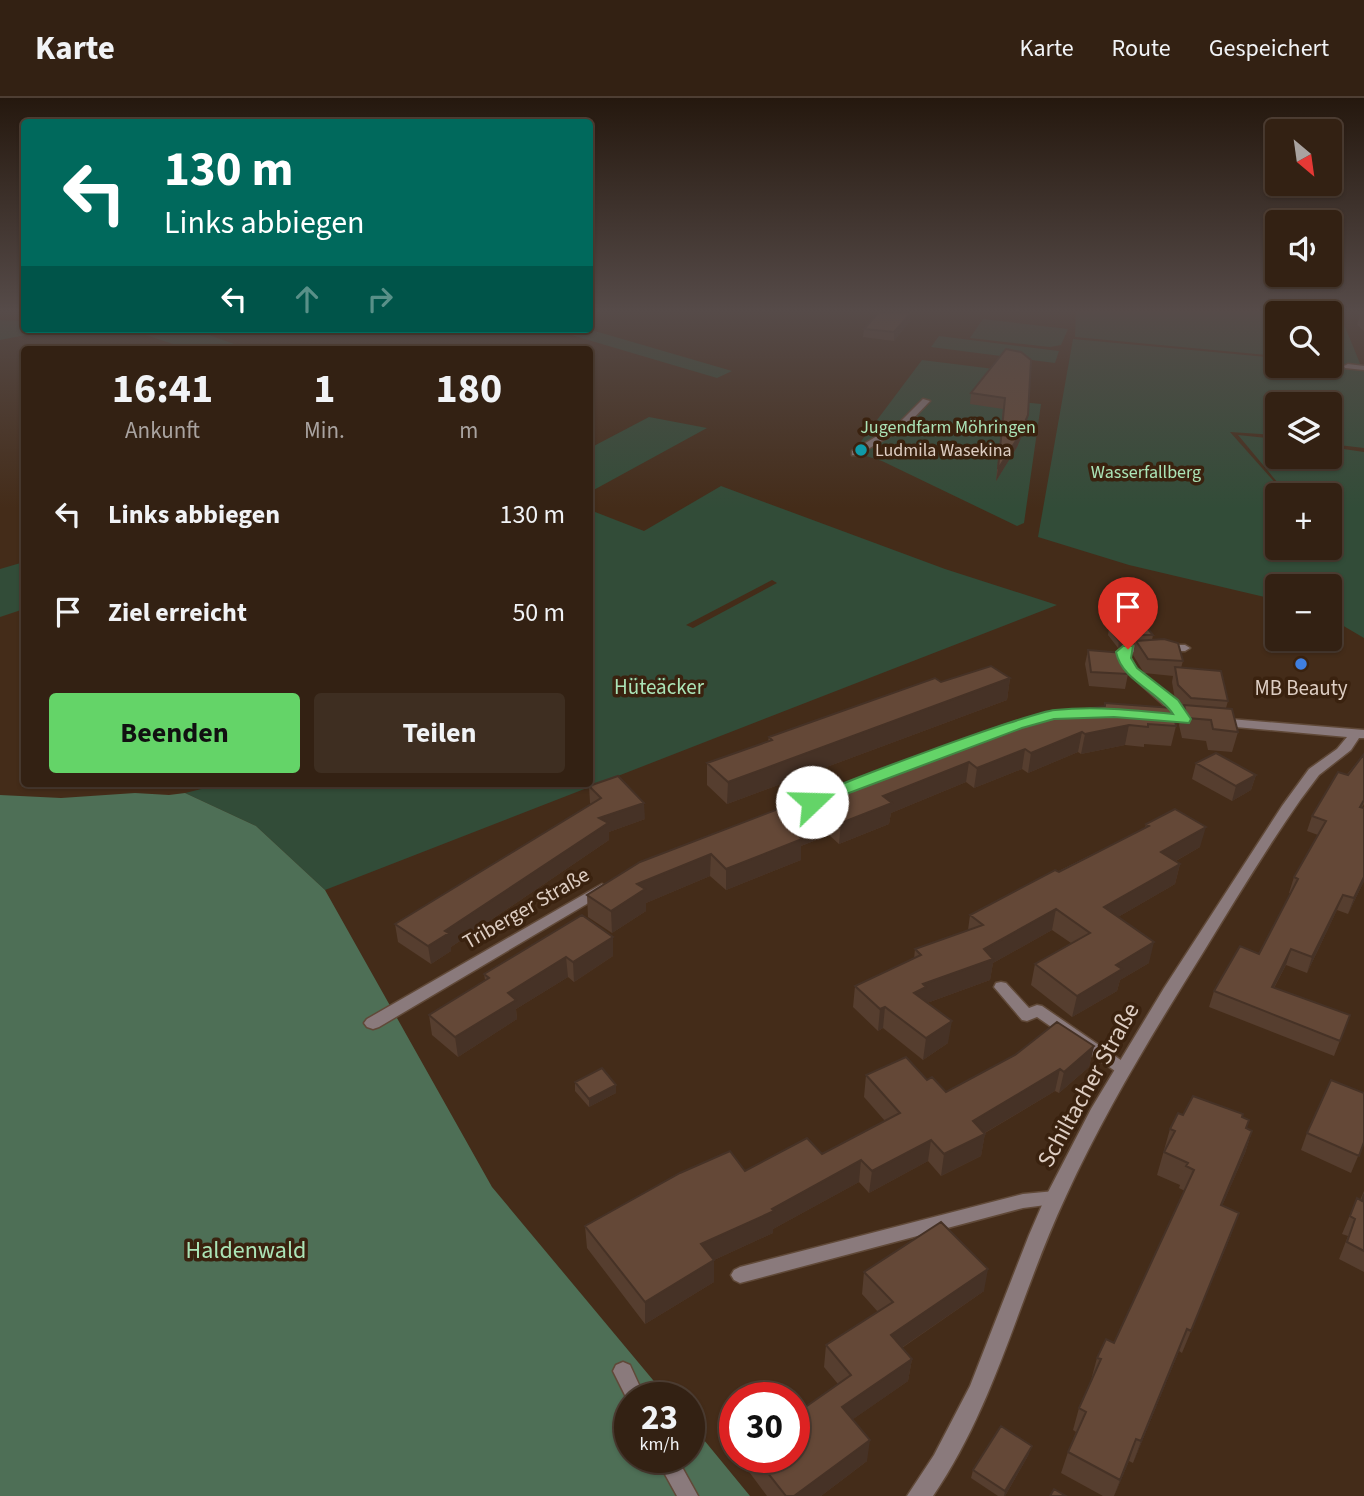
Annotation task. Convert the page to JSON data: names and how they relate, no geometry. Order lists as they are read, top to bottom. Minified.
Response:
{"streets":{"street":["Triberger Straße","Schiltacher Straße"]},"parks":["Jugendfarm Möhringen","Wasserfallberg","Hüteäcker","Haldenwald"],"places":["Ludmila Wasekina","MB Beauty"],"north":"bottom right","page":{"header":"Karte","nav":["Karte","Route","Gespeichert"],"map_buttons":["+","−"],"turn":["130 m","Links abbiegen"],"eta":["16:41","Ankunft","1","Min.","180","m"],"list":[{"name":"Links abbiegen","value":"130 m"},{"name":"Ziel erreicht","value":"50 m"}],"buttons":["Beenden","Teilen"],"speed":"23 km/h","limit":"30"}}
